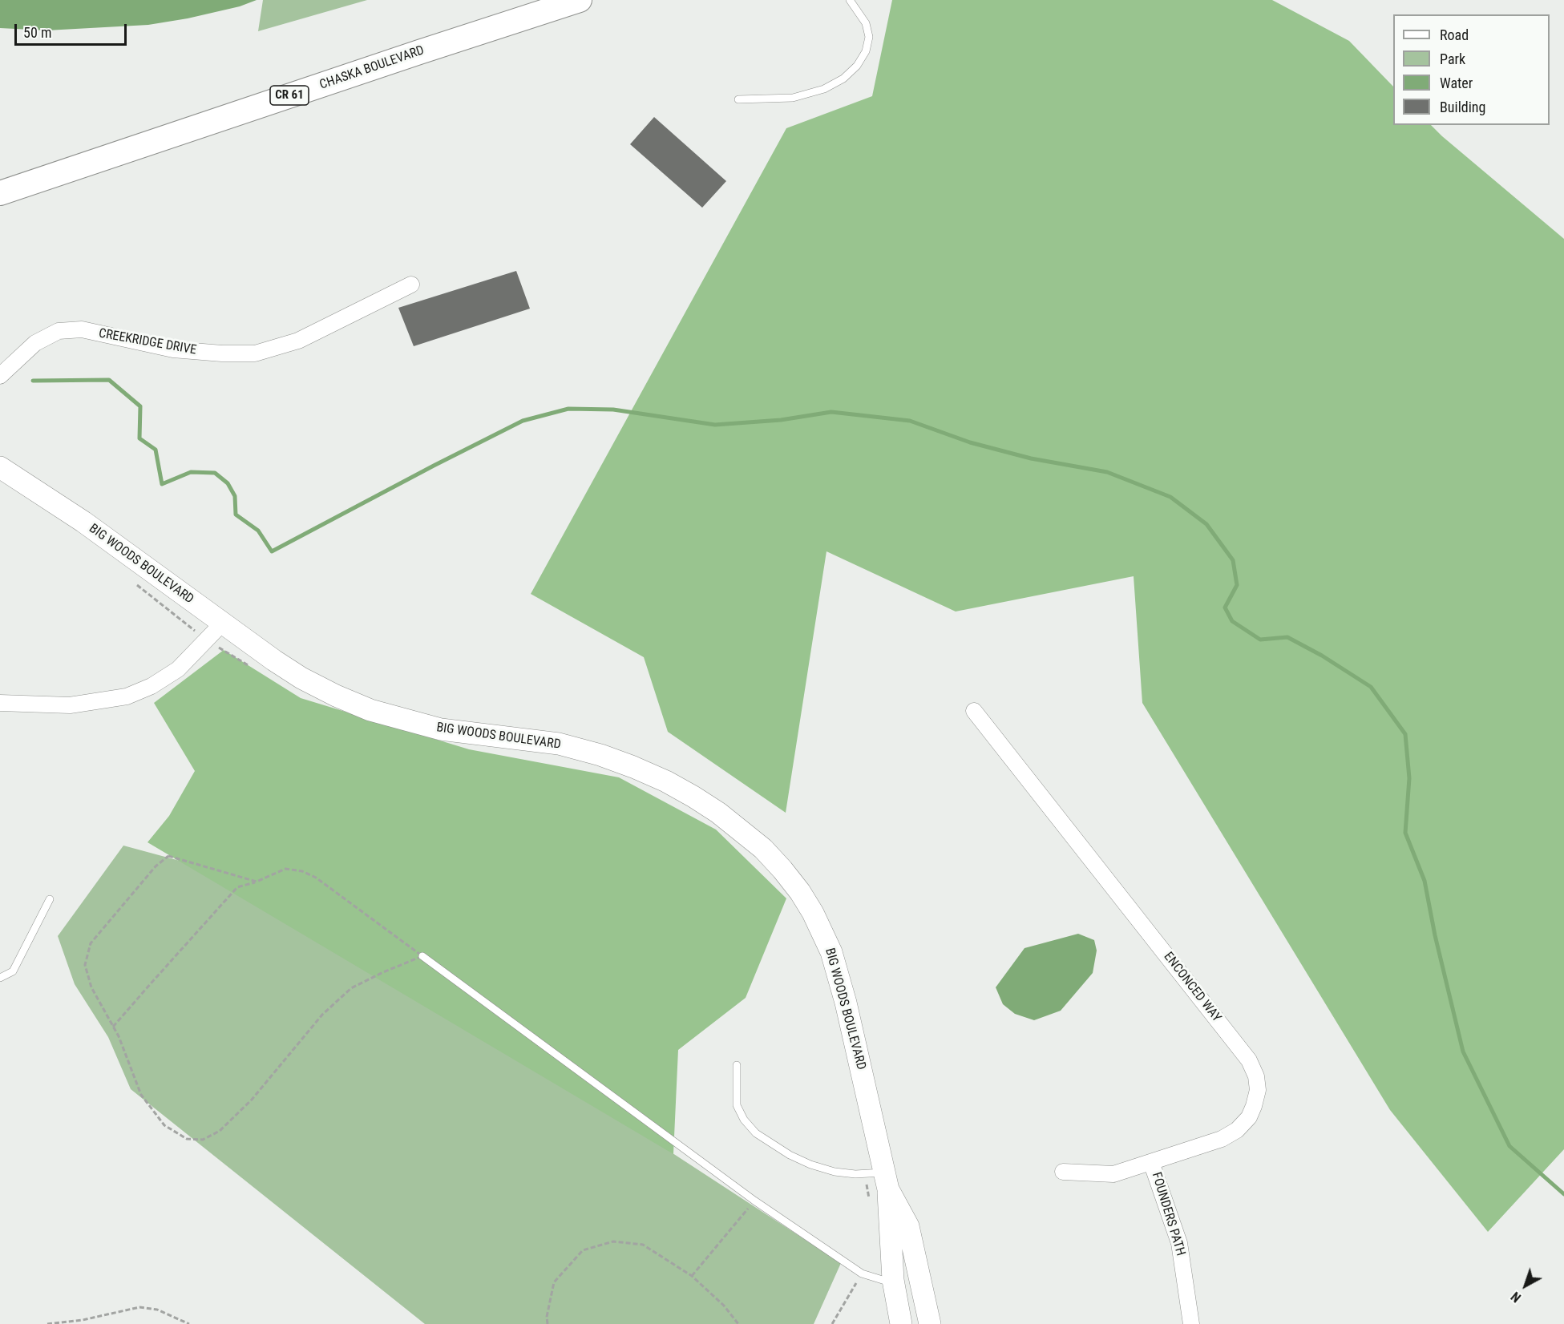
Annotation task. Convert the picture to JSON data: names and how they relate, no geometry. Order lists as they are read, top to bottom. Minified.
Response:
{"streets":{"main road":["CHASKA BOULEVARD","CR 61"],"street":["CREEKRIDGE DRIVE","BIG WOODS BOULEVARD","ENCONCED WAY","FOUNDERS PATH"]},"crossings":[["ENCONCED WAY","FOUNDERS PATH"]],"legend":["Road","Park","Water","Building"],"scale_bar":"50 m","north":"bottom left"}
